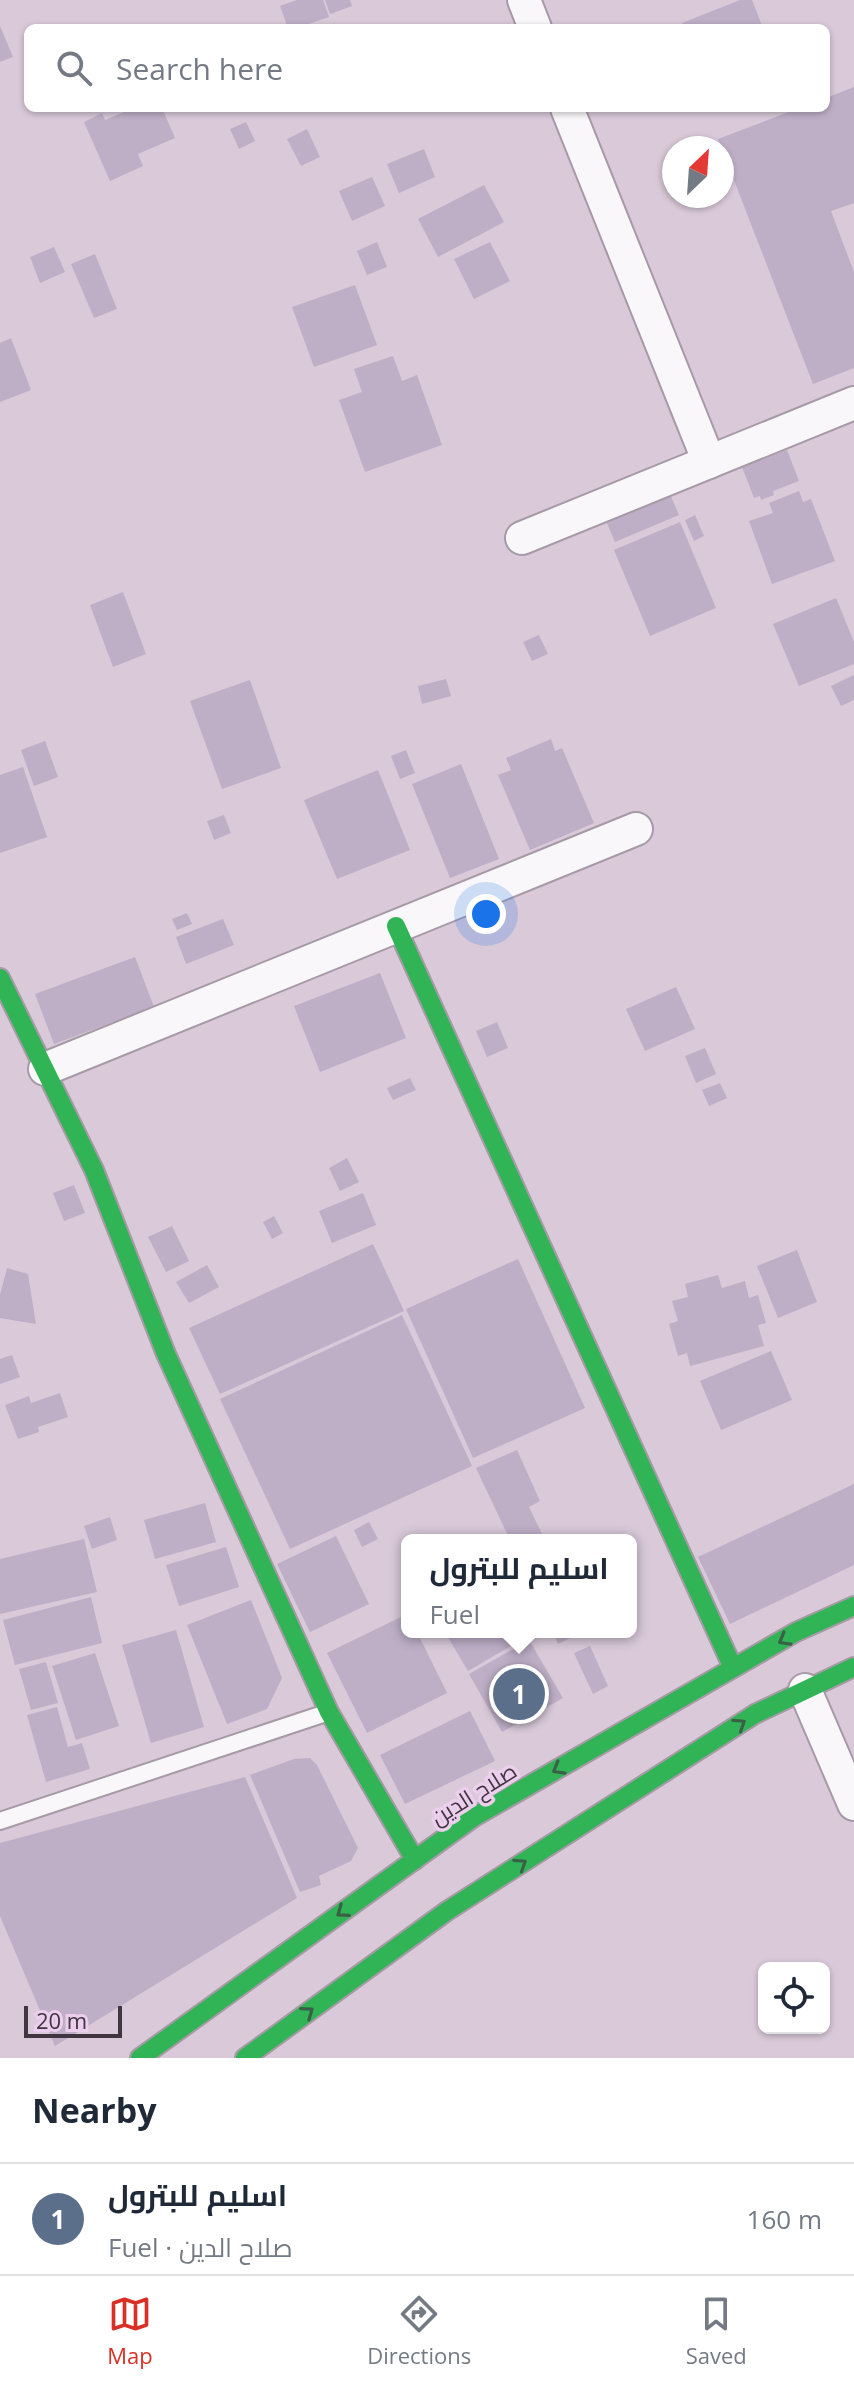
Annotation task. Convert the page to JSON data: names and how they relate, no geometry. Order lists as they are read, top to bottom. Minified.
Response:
{"streets":{"main road":["صلاح الدين"]},"scale_bar":"20 m","north":"top right","page":{"search":"Search here","popup":["اسليم للبترول","Fuel"],"pins":"1","scale":"20 m","heading":"Nearby","list":[{"mark":"1","name":"اسليم للبترول","note":"Fuel · صلاح الدين","value":"160 m"}],"nav":["Map","Directions","Saved"]}}
